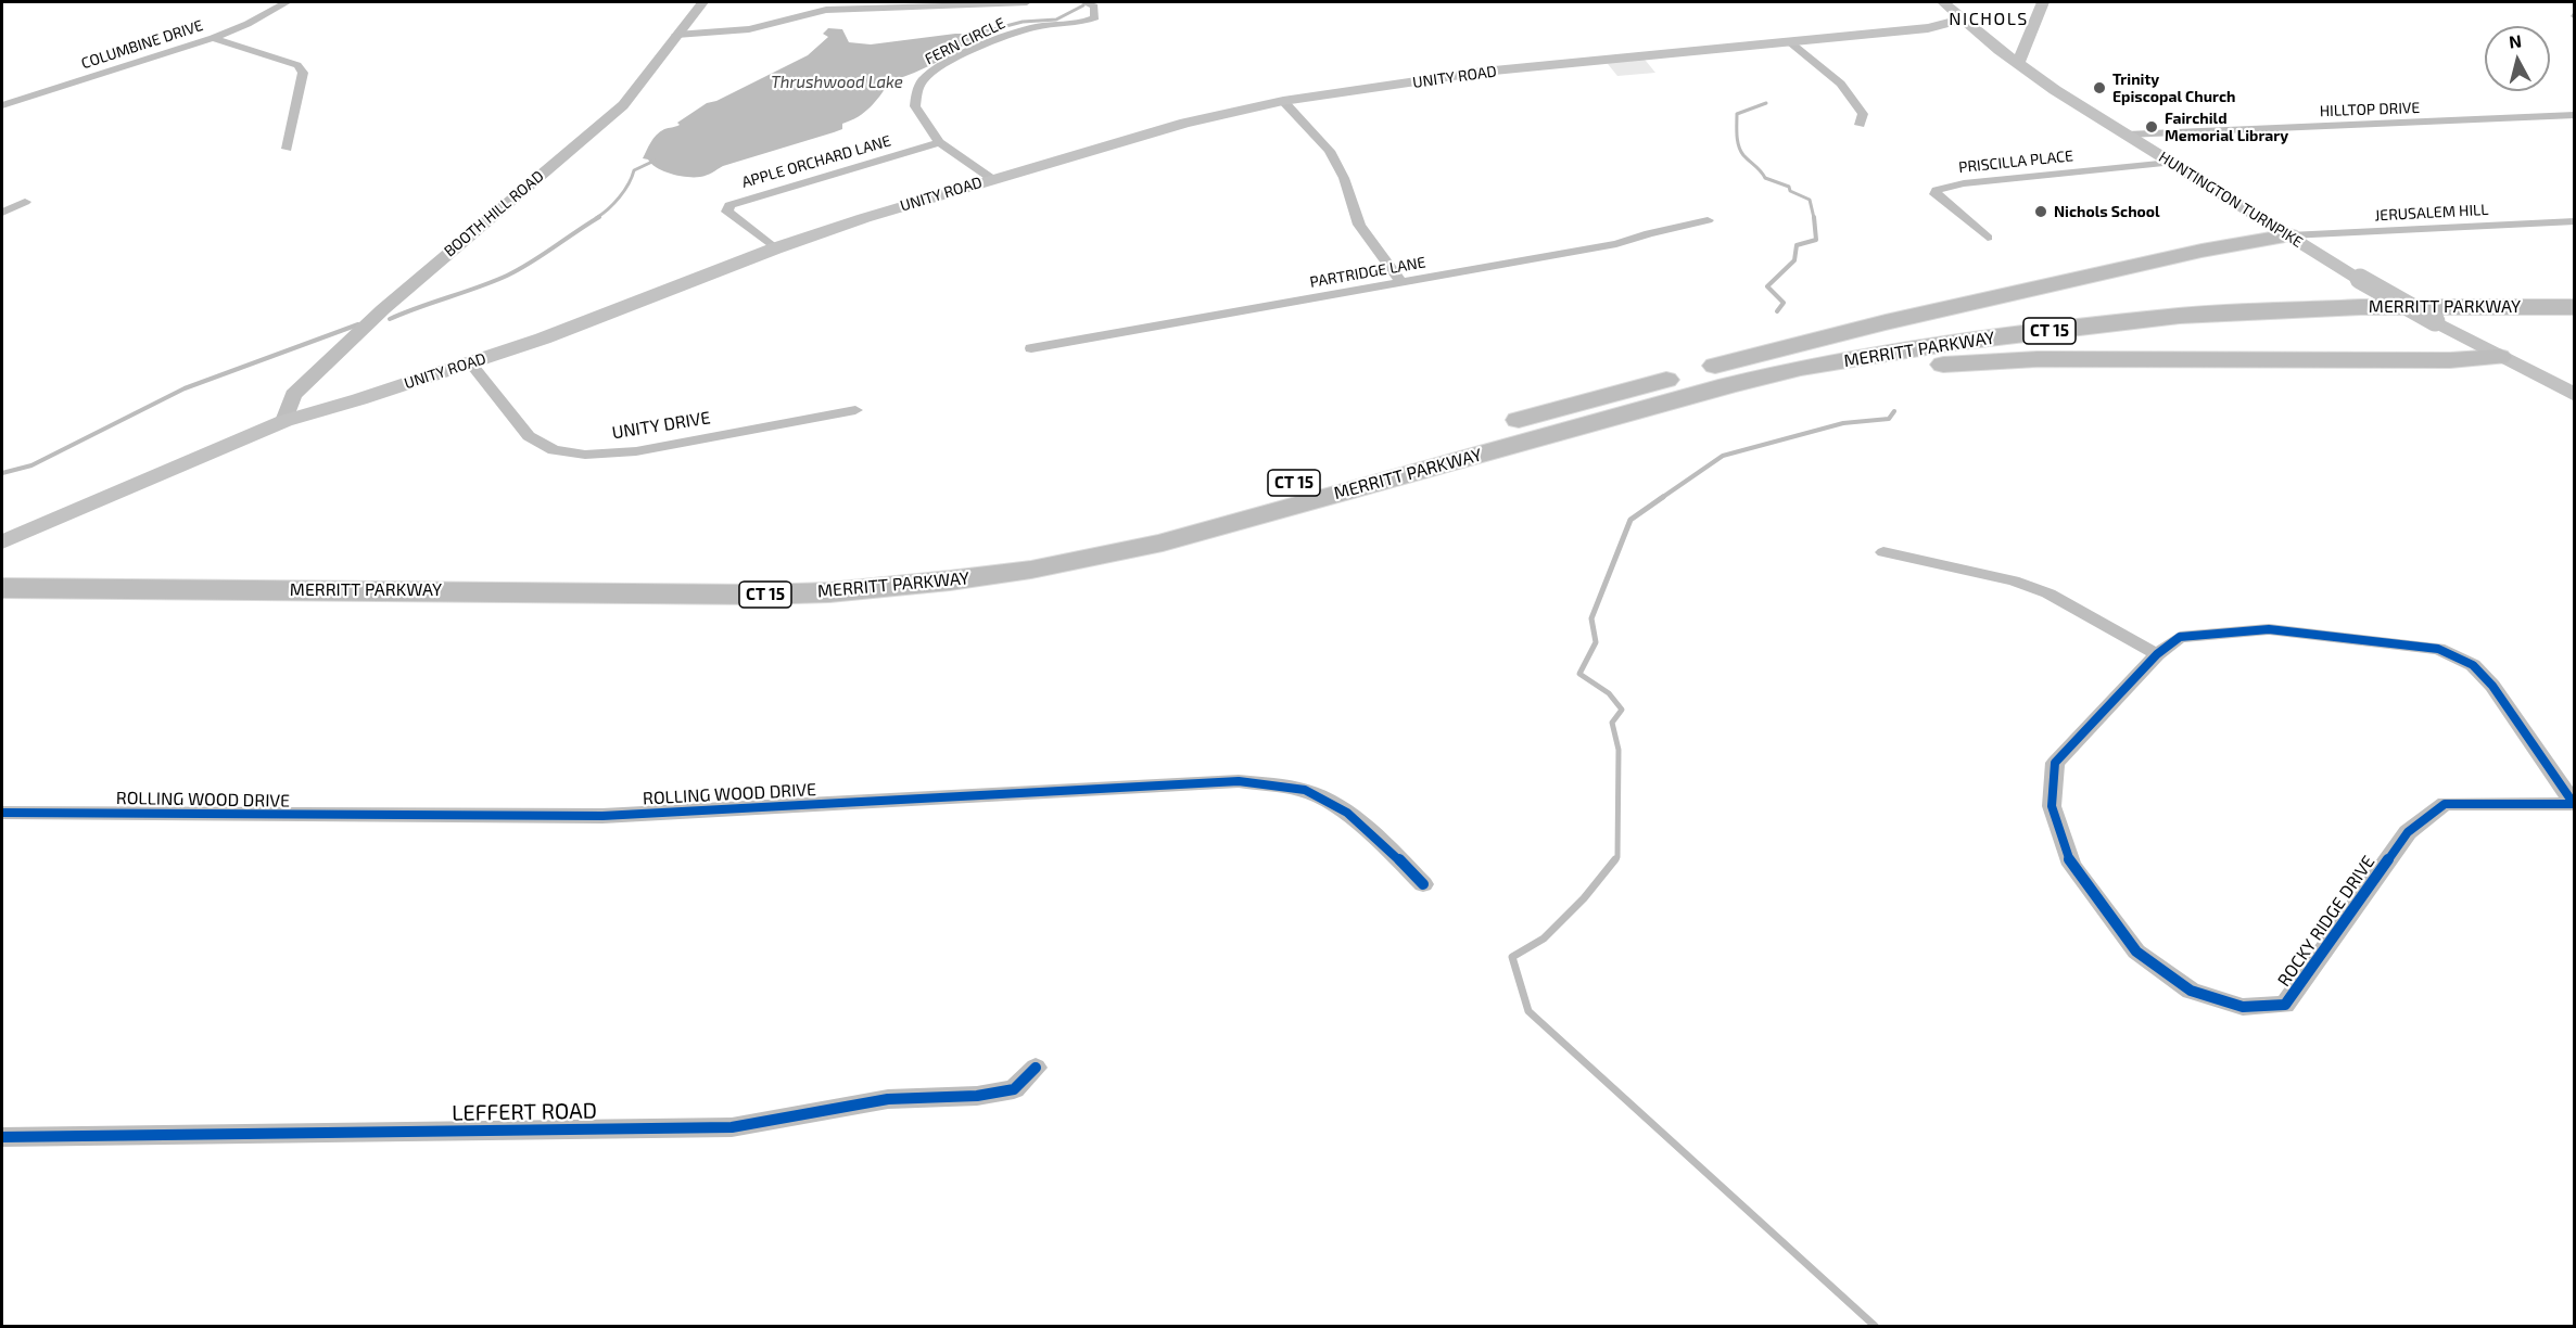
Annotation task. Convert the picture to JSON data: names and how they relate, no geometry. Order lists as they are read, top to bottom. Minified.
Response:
{"streets":{"highway":["MERRITT PARKWAY","CT 15"],"main road":["UNITY ROAD","HUNTINGTON TURNPIKE"],"street":["FERN CIRCLE","COLUMBINE DRIVE","HILLTOP DRIVE","APPLE ORCHARD LANE","PRISCILLA PLACE","JERUSALEM HILL","BOOTH HILL ROAD","PARTRIDGE LANE","UNITY DRIVE","ROLLING WOOD DRIVE","ROCKY RIDGE DRIVE","LEFFERT ROAD"]},"crossings":[["FERN CIRCLE","UNITY ROAD"],["FERN CIRCLE","APPLE ORCHARD LANE"],["FERN CIRCLE","BOOTH HILL ROAD"],["UNITY ROAD","APPLE ORCHARD LANE"],["UNITY ROAD","HUNTINGTON TURNPIKE"],["UNITY ROAD","BOOTH HILL ROAD"],["UNITY ROAD","UNITY DRIVE"],["HILLTOP DRIVE","HUNTINGTON TURNPIKE"],["PRISCILLA PLACE","HUNTINGTON TURNPIKE"],["HUNTINGTON TURNPIKE","JERUSALEM HILL"]],"districts":["NICHOLS"],"water":["Thrushwood Lake"],"places":["Trinity Episcopal Church","Fairchild Memorial Library","Nichols School"],"north":"top"}
